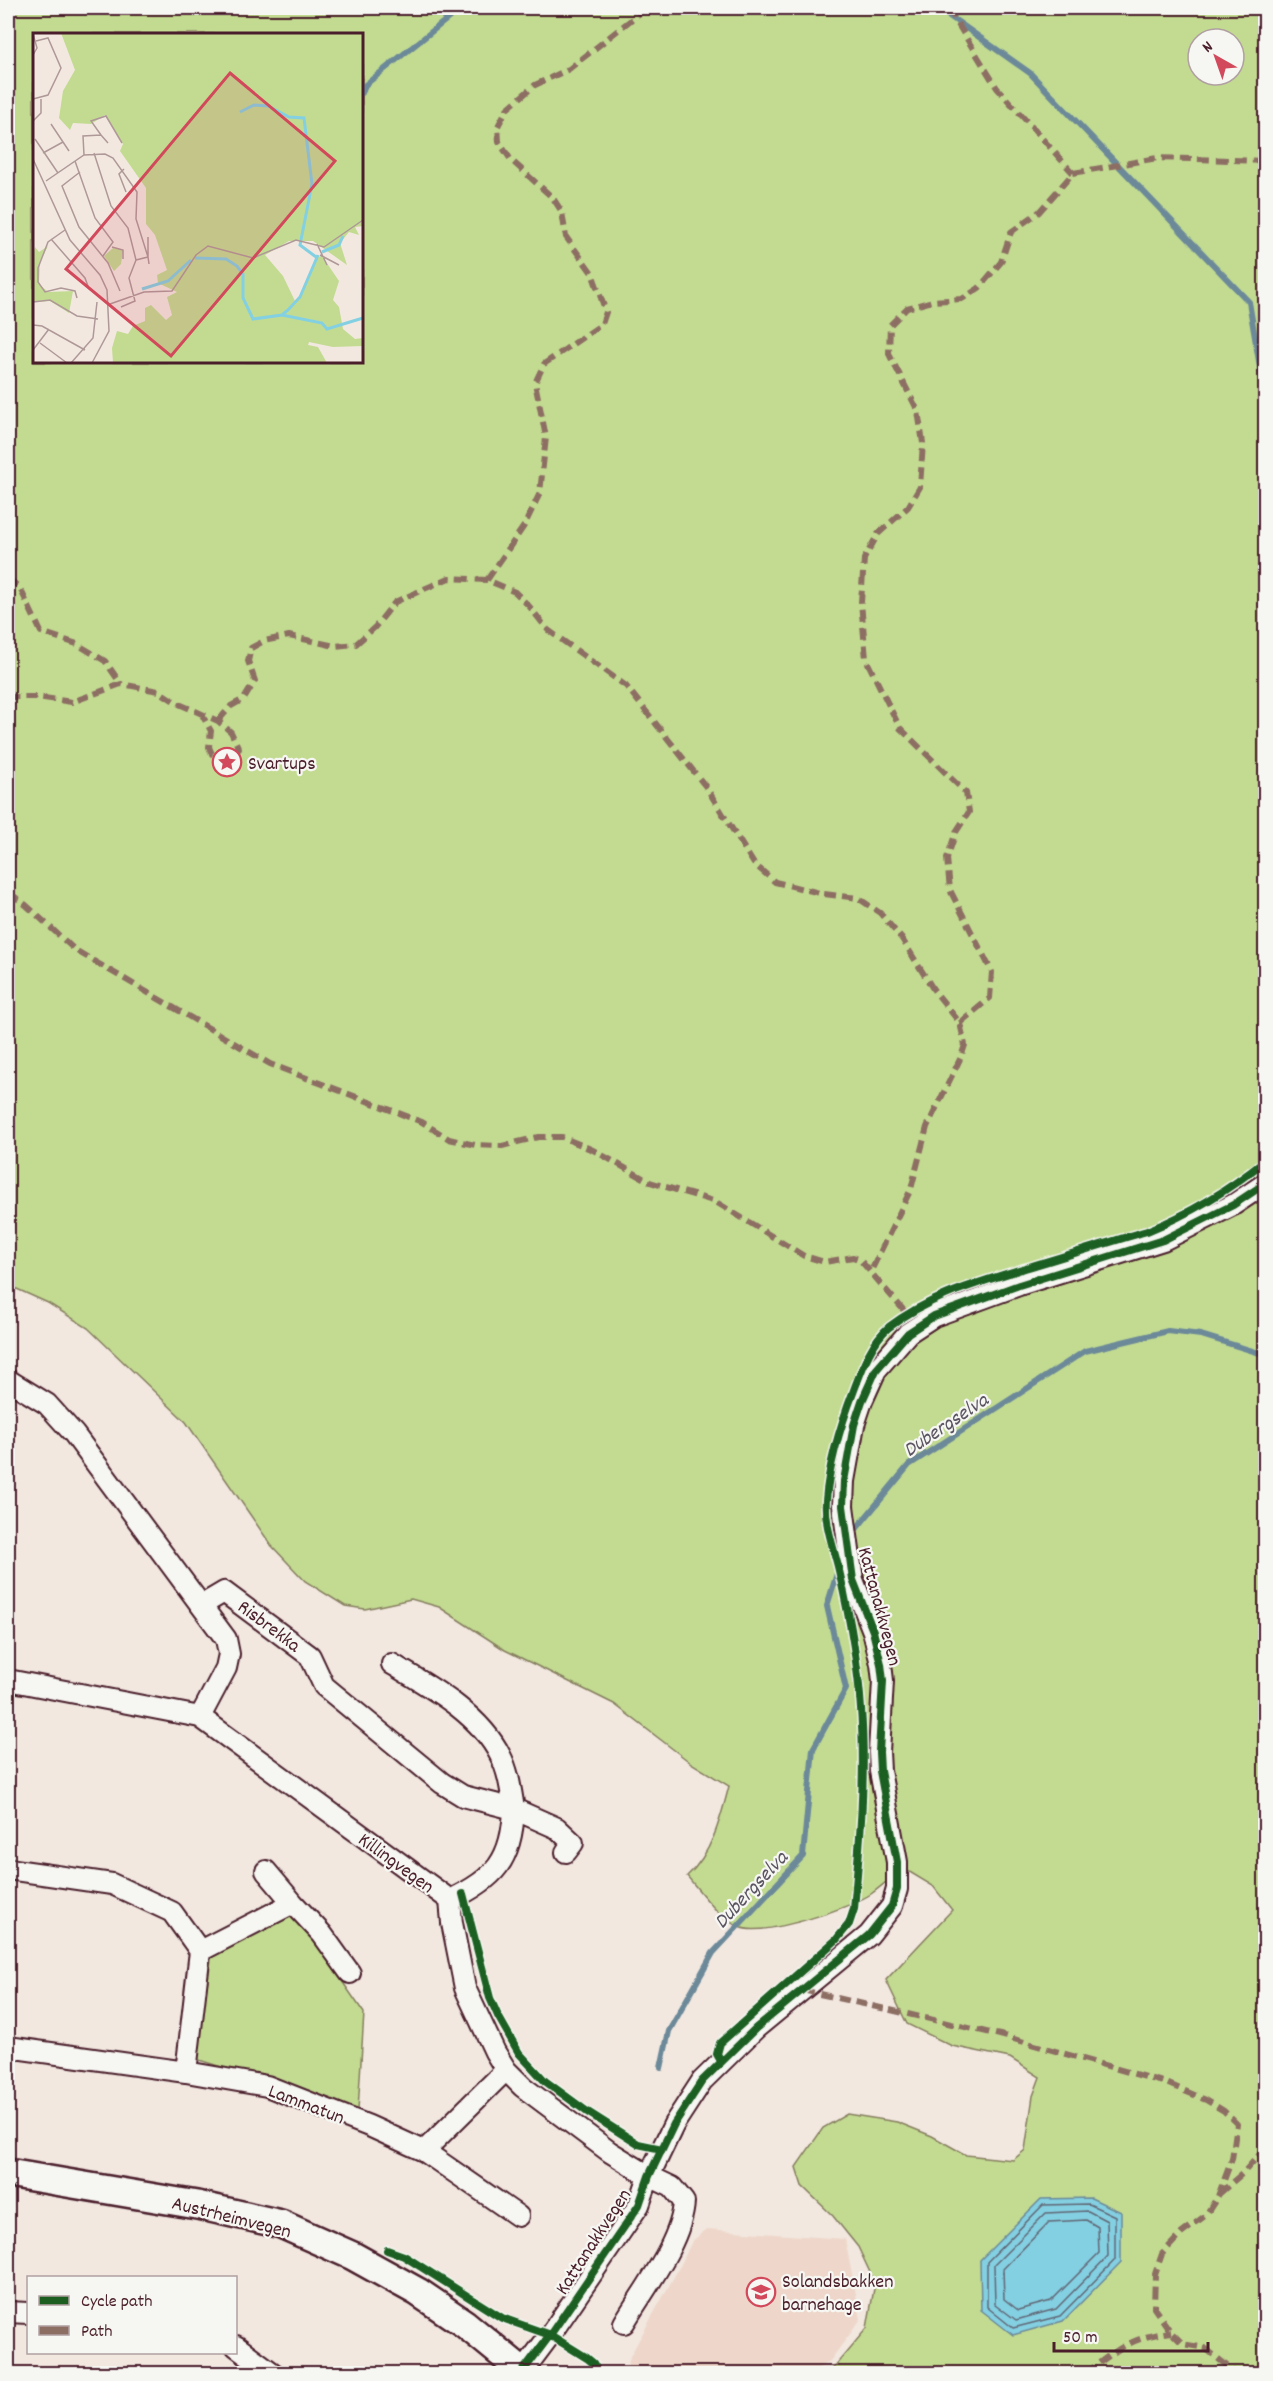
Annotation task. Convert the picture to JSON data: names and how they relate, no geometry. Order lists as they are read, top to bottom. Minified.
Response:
{"streets":{"main road":["Austrheimvegen"],"street":["Kattanakkvegen","Risbrekka","Killingvegen","Lammatun"]},"crossings":[["Kattanakkvegen","Killingvegen"],["Kattanakkvegen","Austrheimvegen"]],"water":["Dubergselva"],"places":{"place":["Svartups"],"school or university":["Solandsbakken barnehage"]},"legend":["Cycle path","Path"],"scale_bar":"50 m","north":"top left"}
